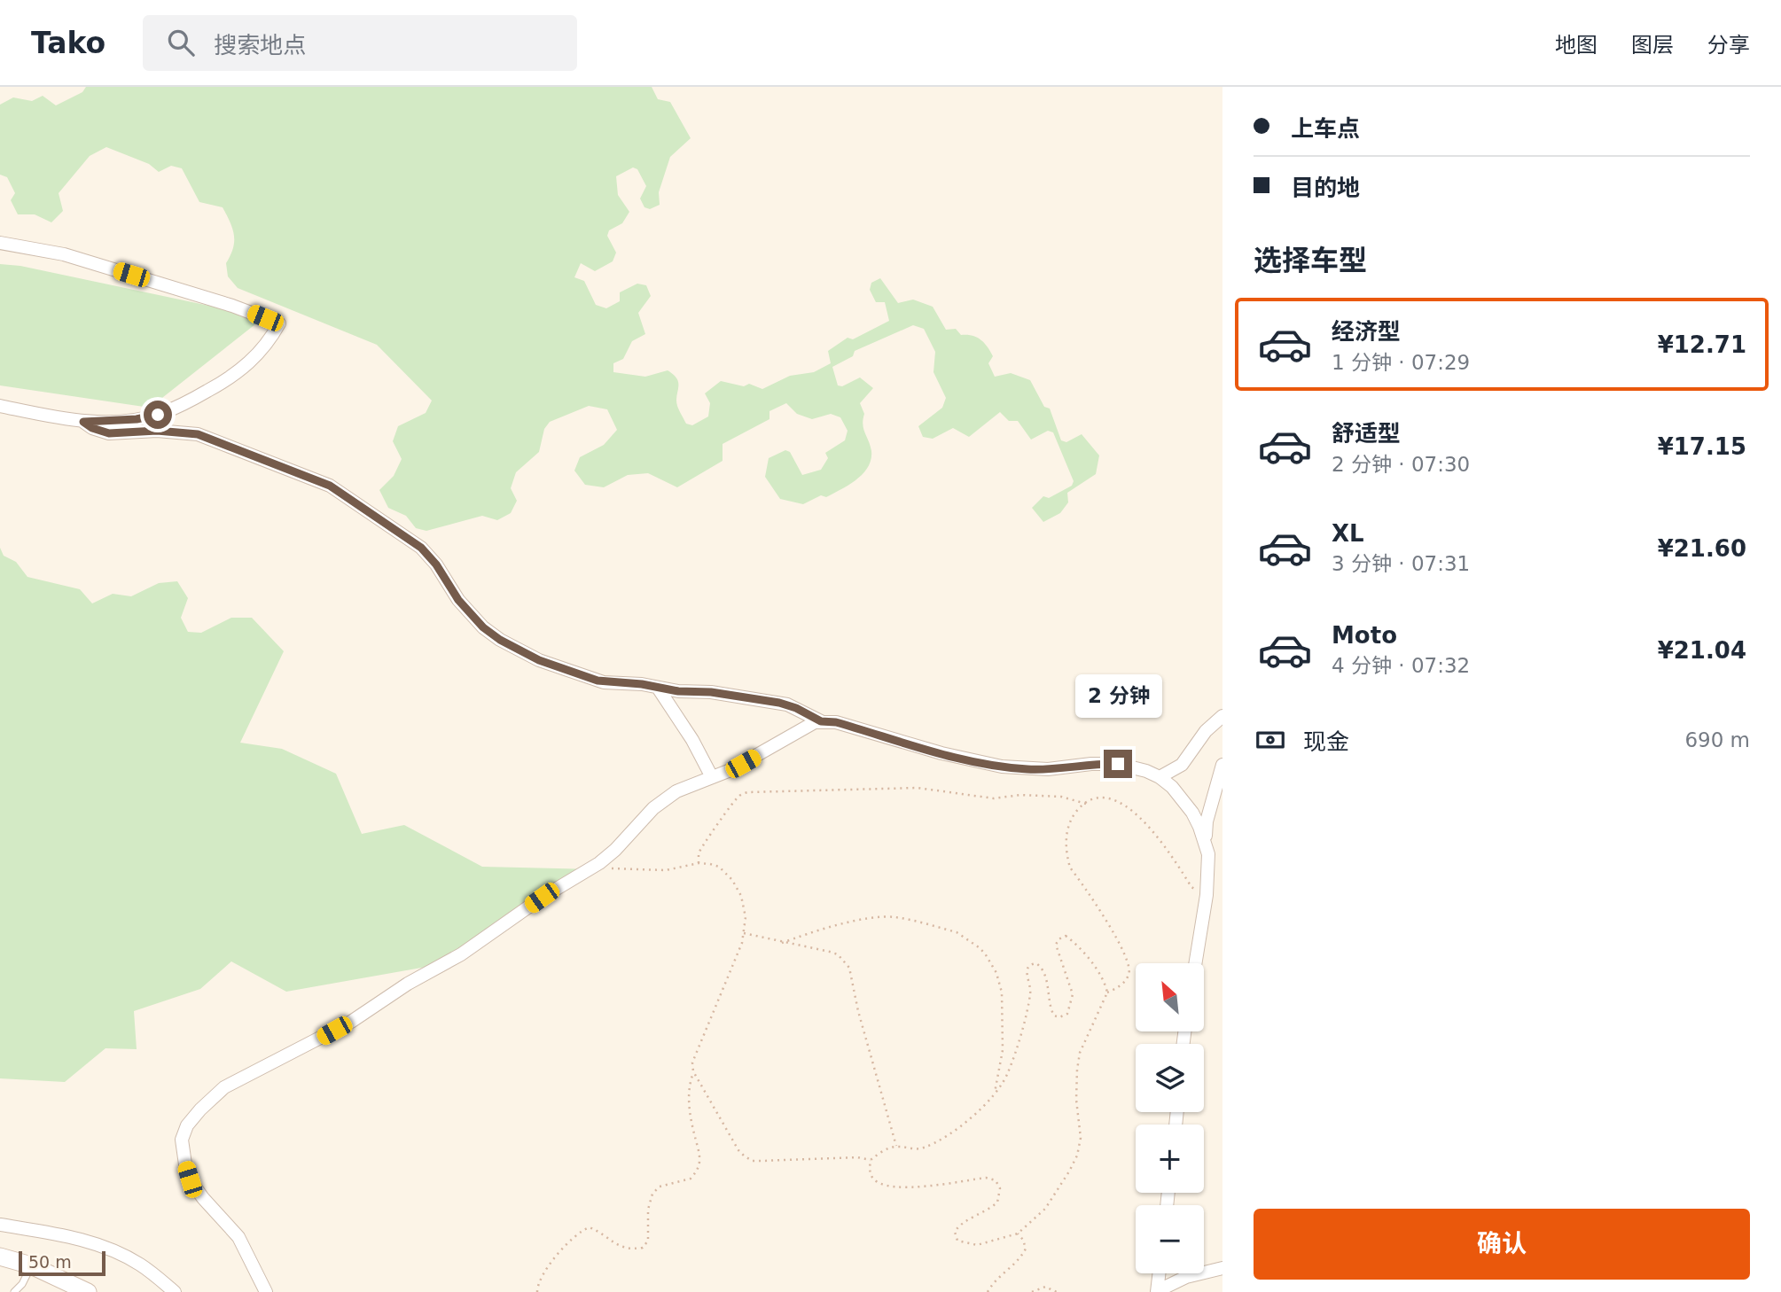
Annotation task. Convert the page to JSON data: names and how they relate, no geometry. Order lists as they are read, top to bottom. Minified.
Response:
{"scale_bar":"50 m","north":"top left","page":{"header":"Tako","search":"搜索地点","nav":["地图","图层","分享"],"banner":["上车点","目的地"],"heading":"选择车型","list":[{"name":"经济型","note":"1 分钟 · 07:29","value":"¥12.71"},{"name":"舒适型","note":"2 分钟 · 07:30","value":"¥17.15"},{"name":"XL","note":"3 分钟 · 07:31","value":"¥21.60"},{"name":"Moto","note":"4 分钟 · 07:32","value":"¥21.04"}],"bubble":"2 分钟","pay":["现金","690 m"],"map_buttons":["+","−"],"buttons":"确认","scale":"50 m"}}
